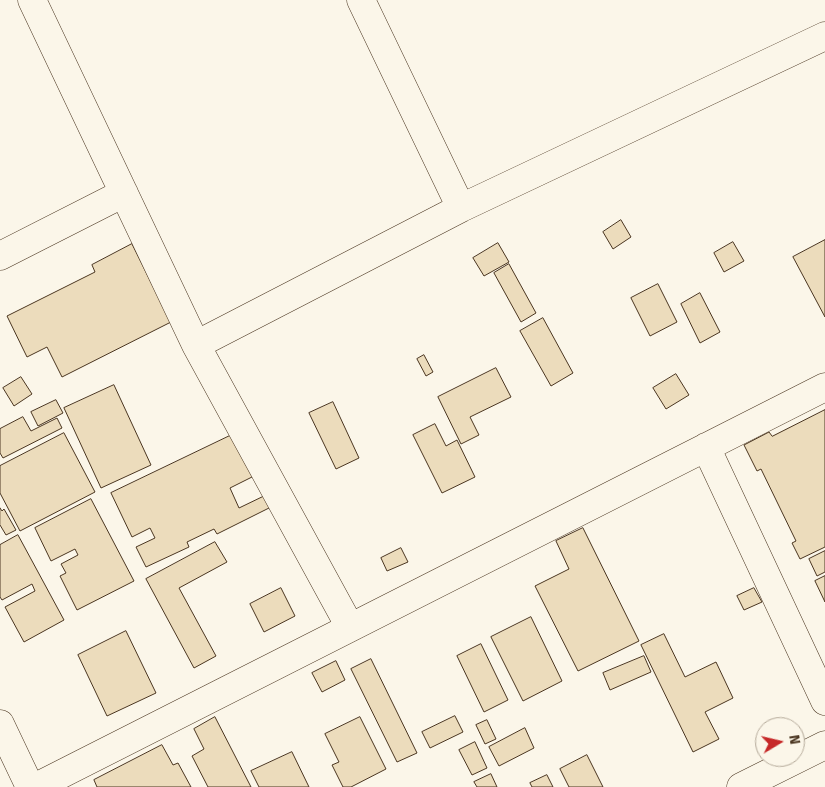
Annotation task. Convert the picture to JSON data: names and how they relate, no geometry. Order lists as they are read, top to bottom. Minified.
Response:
{"north":"right"}
